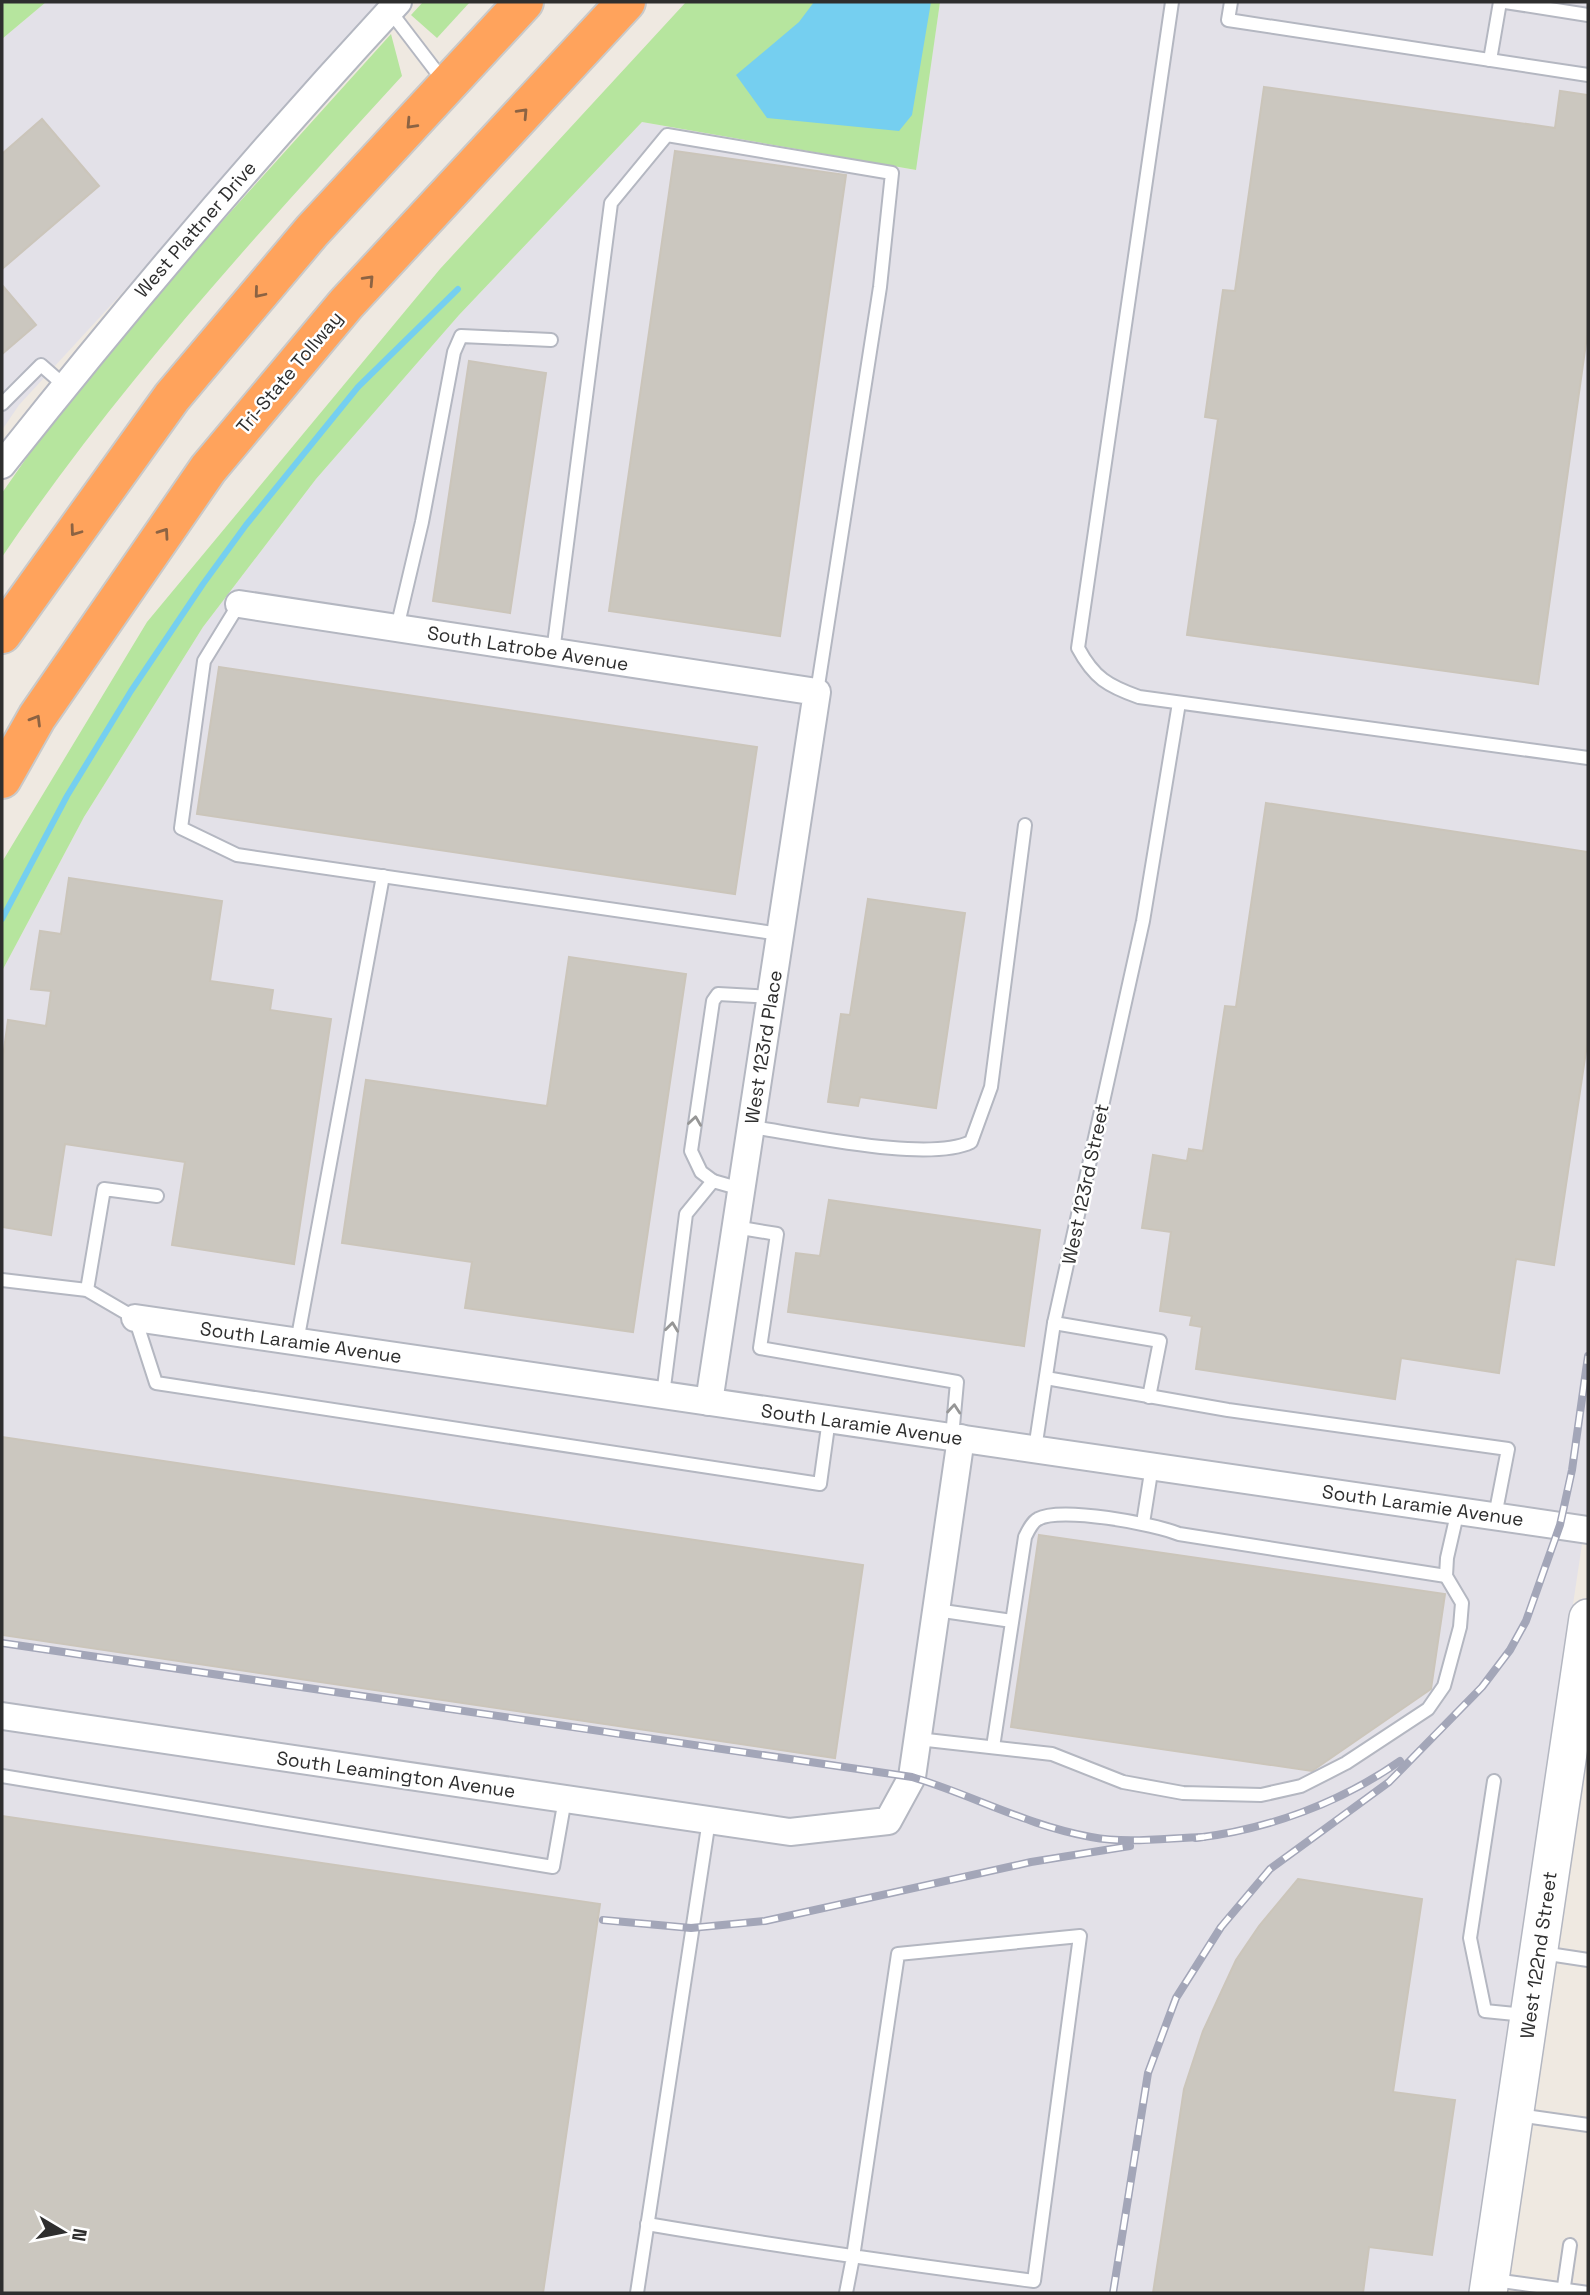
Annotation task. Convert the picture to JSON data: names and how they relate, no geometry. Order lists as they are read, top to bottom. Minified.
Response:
{"streets":{"highway":["Tri-State Tollway"],"street":["West Plattner Drive","South Latrobe Avenue","West 123rd Place","South Laramie Avenue","South Leamington Avenue","West 122nd Street"],"lane":["West 123rd Street"]},"crossings":[["South Latrobe Avenue","West 123rd Place"],["West 123rd Place","South Laramie Avenue"],["West 123rd Street","South Laramie Avenue"]],"north":"right"}
